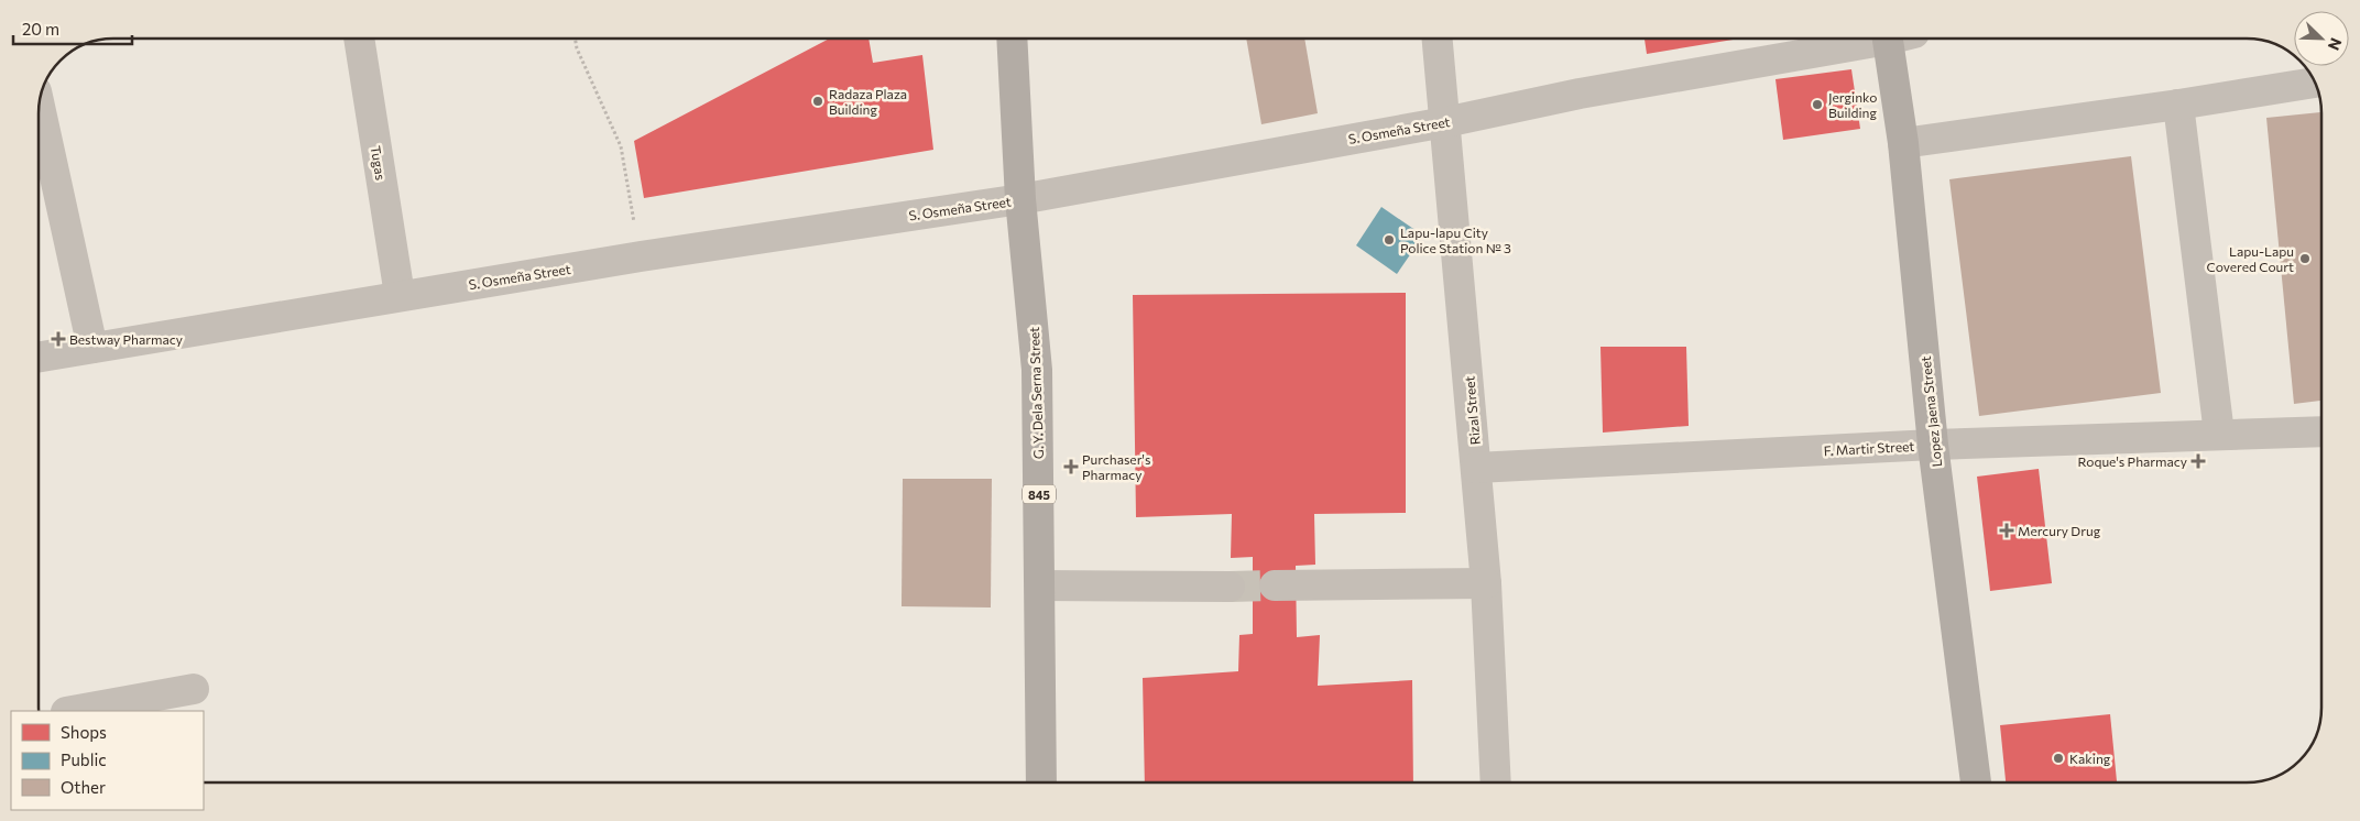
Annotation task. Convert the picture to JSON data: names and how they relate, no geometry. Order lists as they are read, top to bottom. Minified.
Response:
{"streets":{"main road":["G. Y. Dela Serna Street","Lopez Jaena Street","845"],"street":["S. Osmeña Street","Tugas","Rizal Street","F. Martir Street"]},"crossings":[["S. Osmeña Street","Tugas"],["S. Osmeña Street","G. Y. Dela Serna Street"],["S. Osmeña Street","Rizal Street"],["Rizal Street","F. Martir Street"],["Lopez Jaena Street","F. Martir Street"]],"places":{"other":["Radaza Plaza Building","Jerginko Building","Lapu-lapu City Police Station № 3","Lapu-Lapu Covered Court","Kaking"],"health":["Bestway Pharmacy","Roque's Pharmacy","Purchaser's Pharmacy","Mercury Drug"]},"legend":["Shops","Public","Other"],"scale_bar":"20 m","north":"bottom right"}
